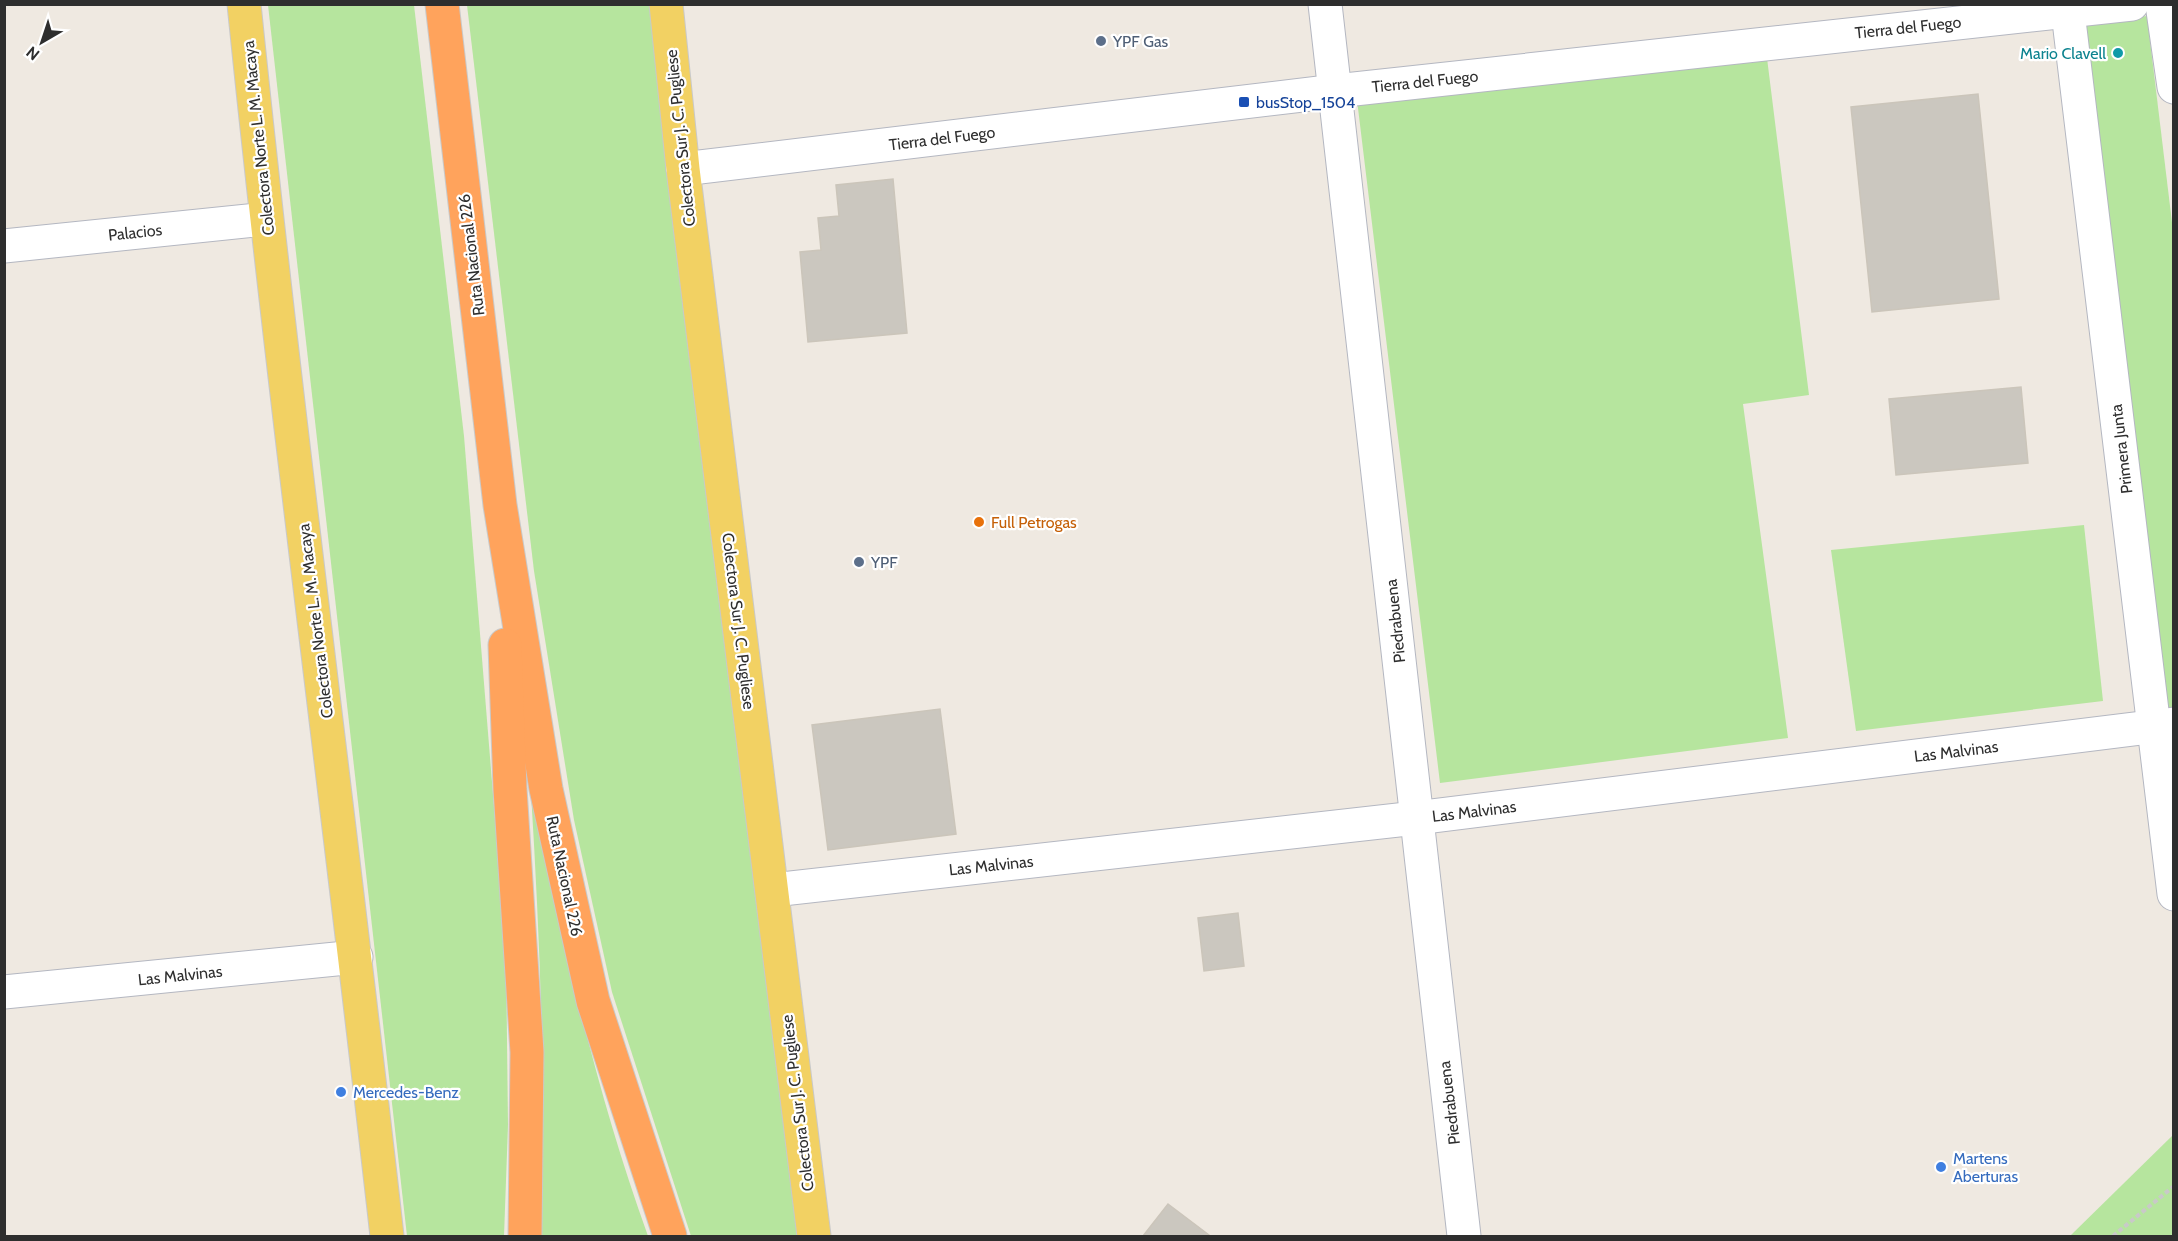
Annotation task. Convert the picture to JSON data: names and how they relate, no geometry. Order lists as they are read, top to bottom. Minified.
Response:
{"streets":{"highway":["Ruta Nacional 226"],"main road":["Colectora Norte L. M. Macaya","Colectora Sur J. C. Pugliese"],"street":["Tierra del Fuego","Palacios","Primera Junta","Piedrabuena","Las Malvinas"]},"crossings":[["Tierra del Fuego","Colectora Sur J. C. Pugliese"],["Tierra del Fuego","Primera Junta"],["Tierra del Fuego","Piedrabuena"],["Colectora Norte L. M. Macaya","Palacios"],["Colectora Norte L. M. Macaya","Las Malvinas"],["Colectora Sur J. C. Pugliese","Las Malvinas"],["Primera Junta","Las Malvinas"],["Piedrabuena","Las Malvinas"]],"places":{"other":["YPF Gas","Mario Clavell","Full Petrogas","YPF","Mercedes-Benz","Martens Aberturas"],"transit":["busStop_1504"]},"north":"bottom left"}
